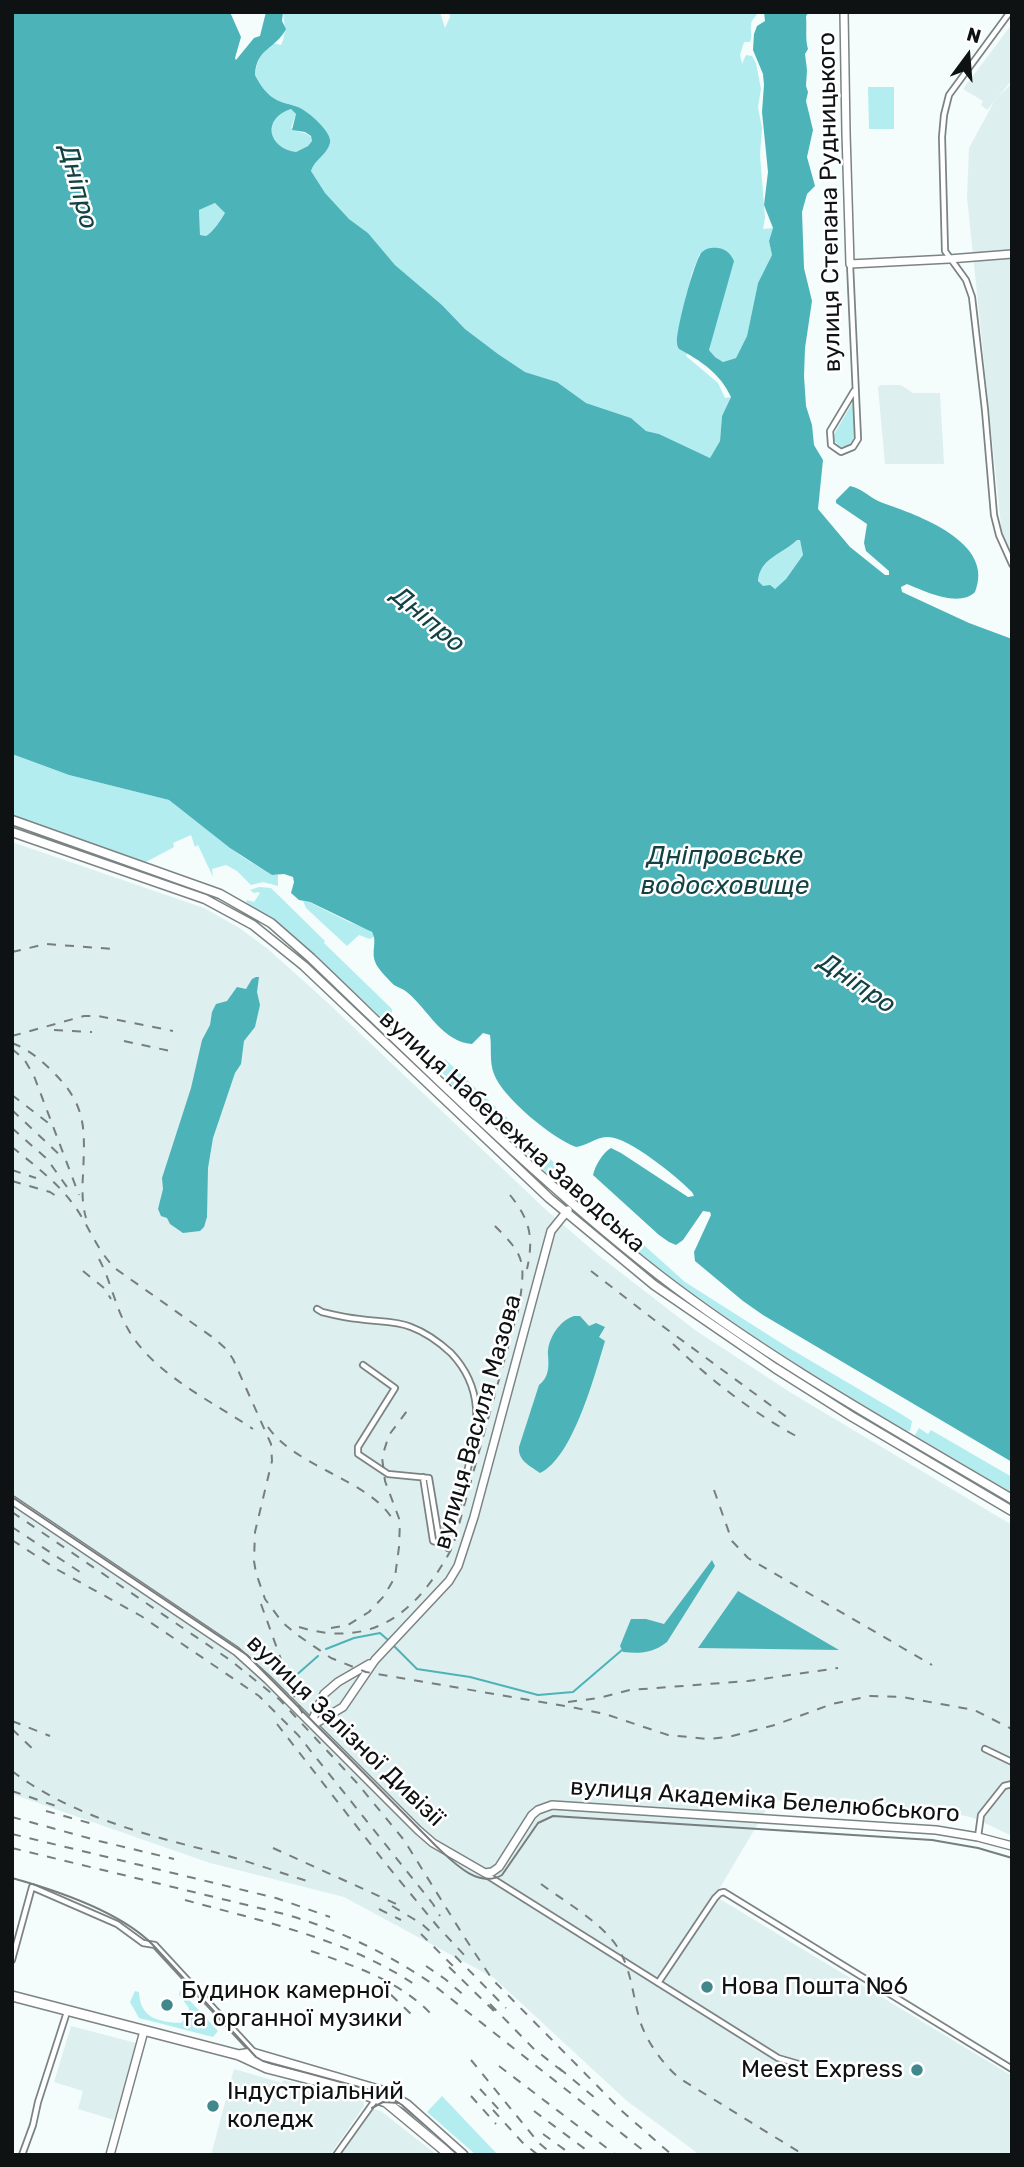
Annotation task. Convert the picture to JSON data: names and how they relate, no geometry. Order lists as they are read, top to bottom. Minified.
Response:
{"streets":{"main road":["вулиця Набережна Заводська"],"street":["вулиця Степана Рудницького","вулиця Василя Мазова","вулиця Залізної Дивізії","вулиця Академіка Белелюбського"]},"crossings":[["вулиця Набережна Заводська","вулиця Василя Мазова"],["вулиця Василя Мазова","вулиця Залізної Дивізії"],["вулиця Залізної Дивізії","вулиця Академіка Белелюбського"]],"water":["Дніпро","Дніпровське водосховище"],"places":["Нова Пошта №6","Будинок камерної та органної музики","Meest Express","Індустріальний коледж"],"north":"top"}
